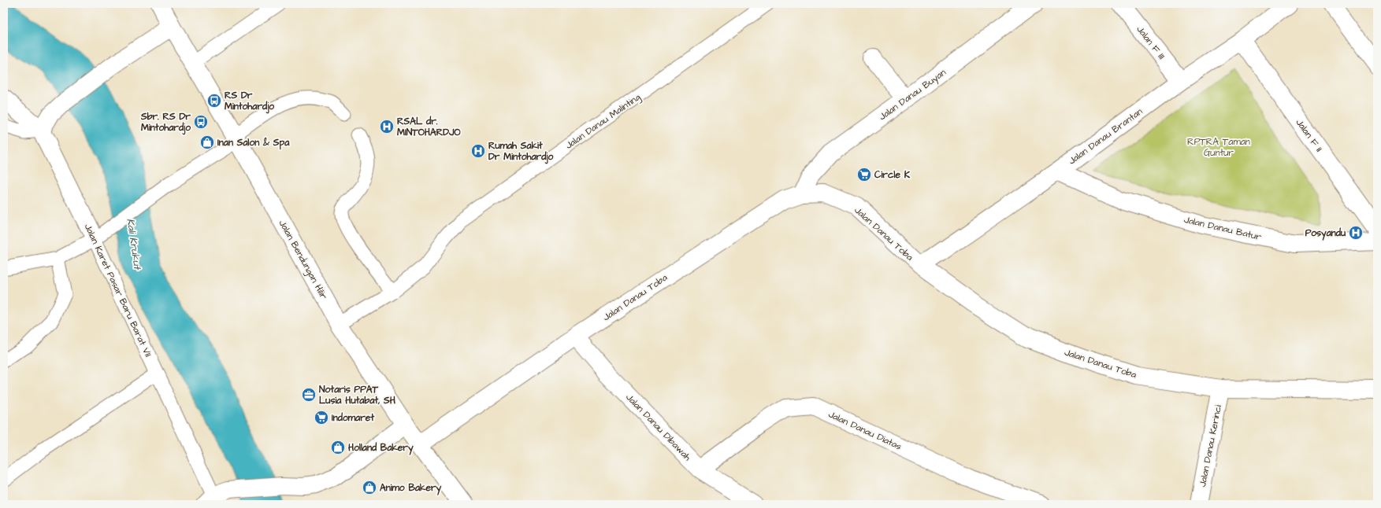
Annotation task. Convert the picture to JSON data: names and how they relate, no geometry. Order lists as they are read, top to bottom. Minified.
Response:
{"streets":{"street":["Jalan F III","Jalan Danau Buyan","Jalan F II","Jalan Danau Brantan","Jalan Danau Batur","Jalan Danau Toba","Jalan Bendungan Hilir","Jalan Karet Pasar Baru Barat VII","Jalan Danau Dibawah","Jalan Danau Diatas","Jalan Danau Kerinci"],"lane":["Jalan Danau Malinting"]},"crossings":[["Jalan F III","Jalan Danau Brantan"],["Jalan Danau Buyan","Jalan Danau Toba"],["Jalan Danau Malinting","Jalan Bendungan Hilir"],["Jalan F II","Jalan Danau Brantan"],["Jalan Danau Brantan","Jalan Danau Batur"],["Jalan Danau Brantan","Jalan Danau Toba"],["Jalan Danau Toba","Jalan Bendungan Hilir"],["Jalan Danau Toba","Jalan Danau Dibawah"],["Jalan Danau Toba","Jalan Danau Kerinci"],["Jalan Danau Dibawah","Jalan Danau Diatas"]],"water":["Kali Krukut"],"parks":["RPTRA Taman Guntur"],"places":{"bus stop":["RS Dr Mintohardjo","Sbr. RS Dr Mintohardjo"],"hospital":["RSAL dr. MINTOHARDJO","Rumah Sakit Dr Mintohardjo","Posyandu"],"shop":["Inan Salon & Spa","Holland Bakery","Animo Bakery"],"supermarket":["Circle K","Indomaret"],"office":["Notaris PPAT Lusia Hutabat, SH"]}}
